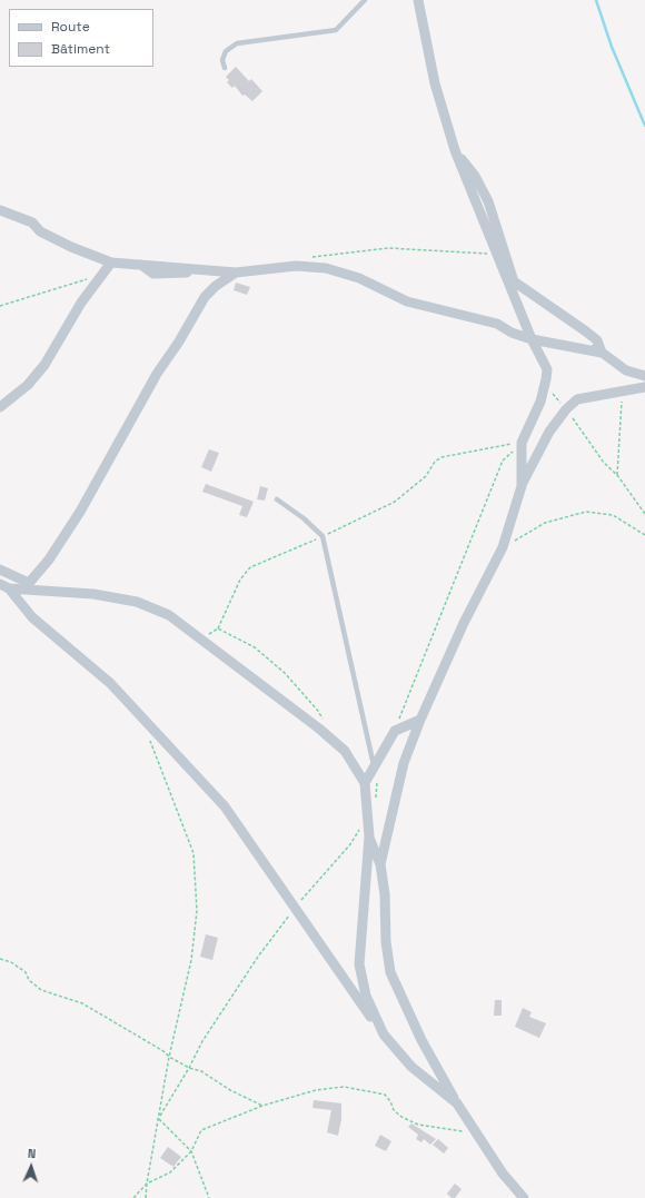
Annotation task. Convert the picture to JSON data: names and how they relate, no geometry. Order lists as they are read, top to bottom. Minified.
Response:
{"legend":["Route","Bâtiment"],"north":"top"}
